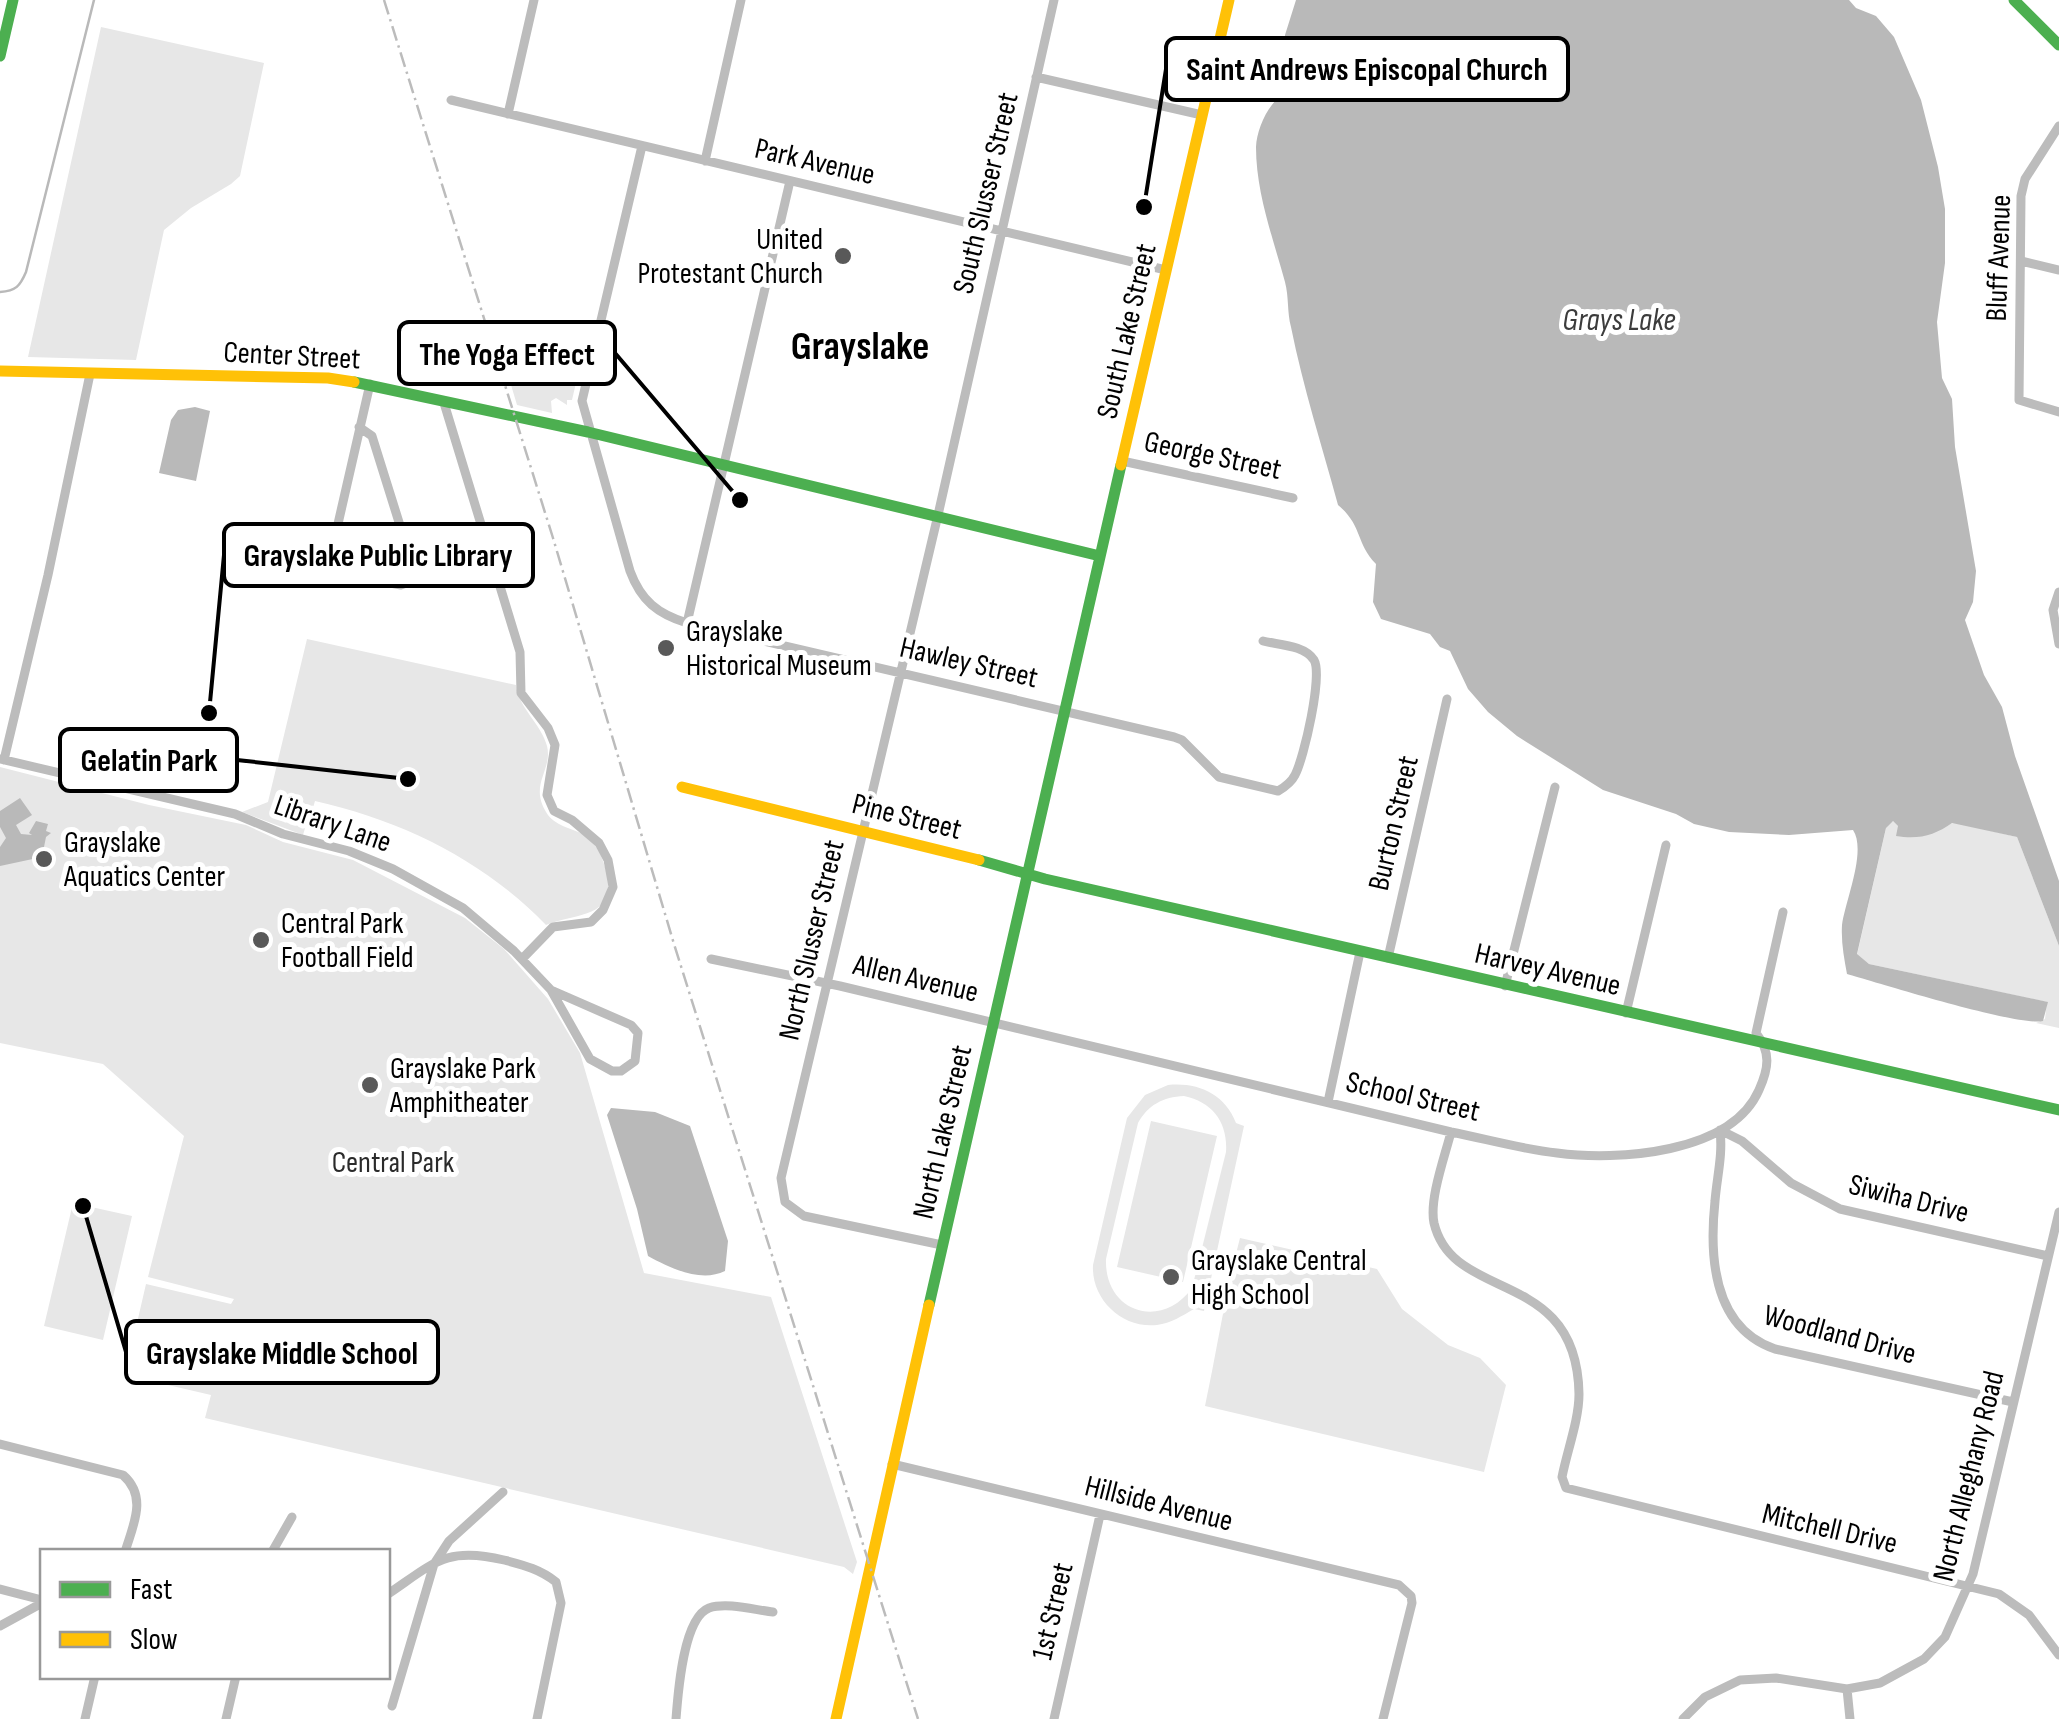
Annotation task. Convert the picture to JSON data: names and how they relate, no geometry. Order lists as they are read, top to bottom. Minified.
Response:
{"streets":{"street":["Park Avenue","South Slusser Street","Bluff Avenue","South Lake Street","Center Street","George Street","Hawley Street","Pine Street","Library Lane","Burton Street","North Slusser Street","Harvey Avenue","Allen Avenue","School Street","North Lake Street","Siwiha Drive","Woodland Drive","North Alleghany Road","Hillside Avenue","Mitchell Drive","1st Street"]},"crossings":[["Park Avenue","South Slusser Street"],["Park Avenue","South Lake Street"],["Park Avenue","Hawley Street"],["South Slusser Street","Center Street"],["South Slusser Street","North Slusser Street"],["South Lake Street","Center Street"],["South Lake Street","George Street"],["South Lake Street","North Lake Street"],["Center Street","Hawley Street"],["Center Street","Library Lane"],["Center Street","North Slusser Street"],["Center Street","North Lake Street"],["Hawley Street","North Slusser Street"],["Hawley Street","North Lake Street"],["Pine Street","North Slusser Street"],["Pine Street","Harvey Avenue"],["Pine Street","North Lake Street"],["Burton Street","Harvey Avenue"],["North Slusser Street","Allen Avenue"],["North Slusser Street","North Lake Street"],["Harvey Avenue","School Street"],["Harvey Avenue","North Lake Street"],["Allen Avenue","School Street"],["Allen Avenue","North Lake Street"],["School Street","North Lake Street"],["School Street","Siwiha Drive"],["School Street","Woodland Drive"],["School Street","Mitchell Drive"],["North Lake Street","Hillside Avenue"],["Siwiha Drive","Woodland Drive"],["Siwiha Drive","North Alleghany Road"],["Woodland Drive","North Alleghany Road"],["North Alleghany Road","Mitchell Drive"],["Hillside Avenue","1st Street"]],"districts":["Grayslake"],"water":["Grays Lake"],"parks":["Central Park"],"places":["Saint Andrews Episcopal Church","United Protestant Church","The Yoga Effect","Grayslake Historical Museum","Grayslake Public Library","Gelatin Park","Grayslake Aquatics Center","Central Park Football Field","Grayslake Park Amphitheater","Grayslake Middle School","Grayslake Central High School"],"legend":["Fast","Slow"]}
